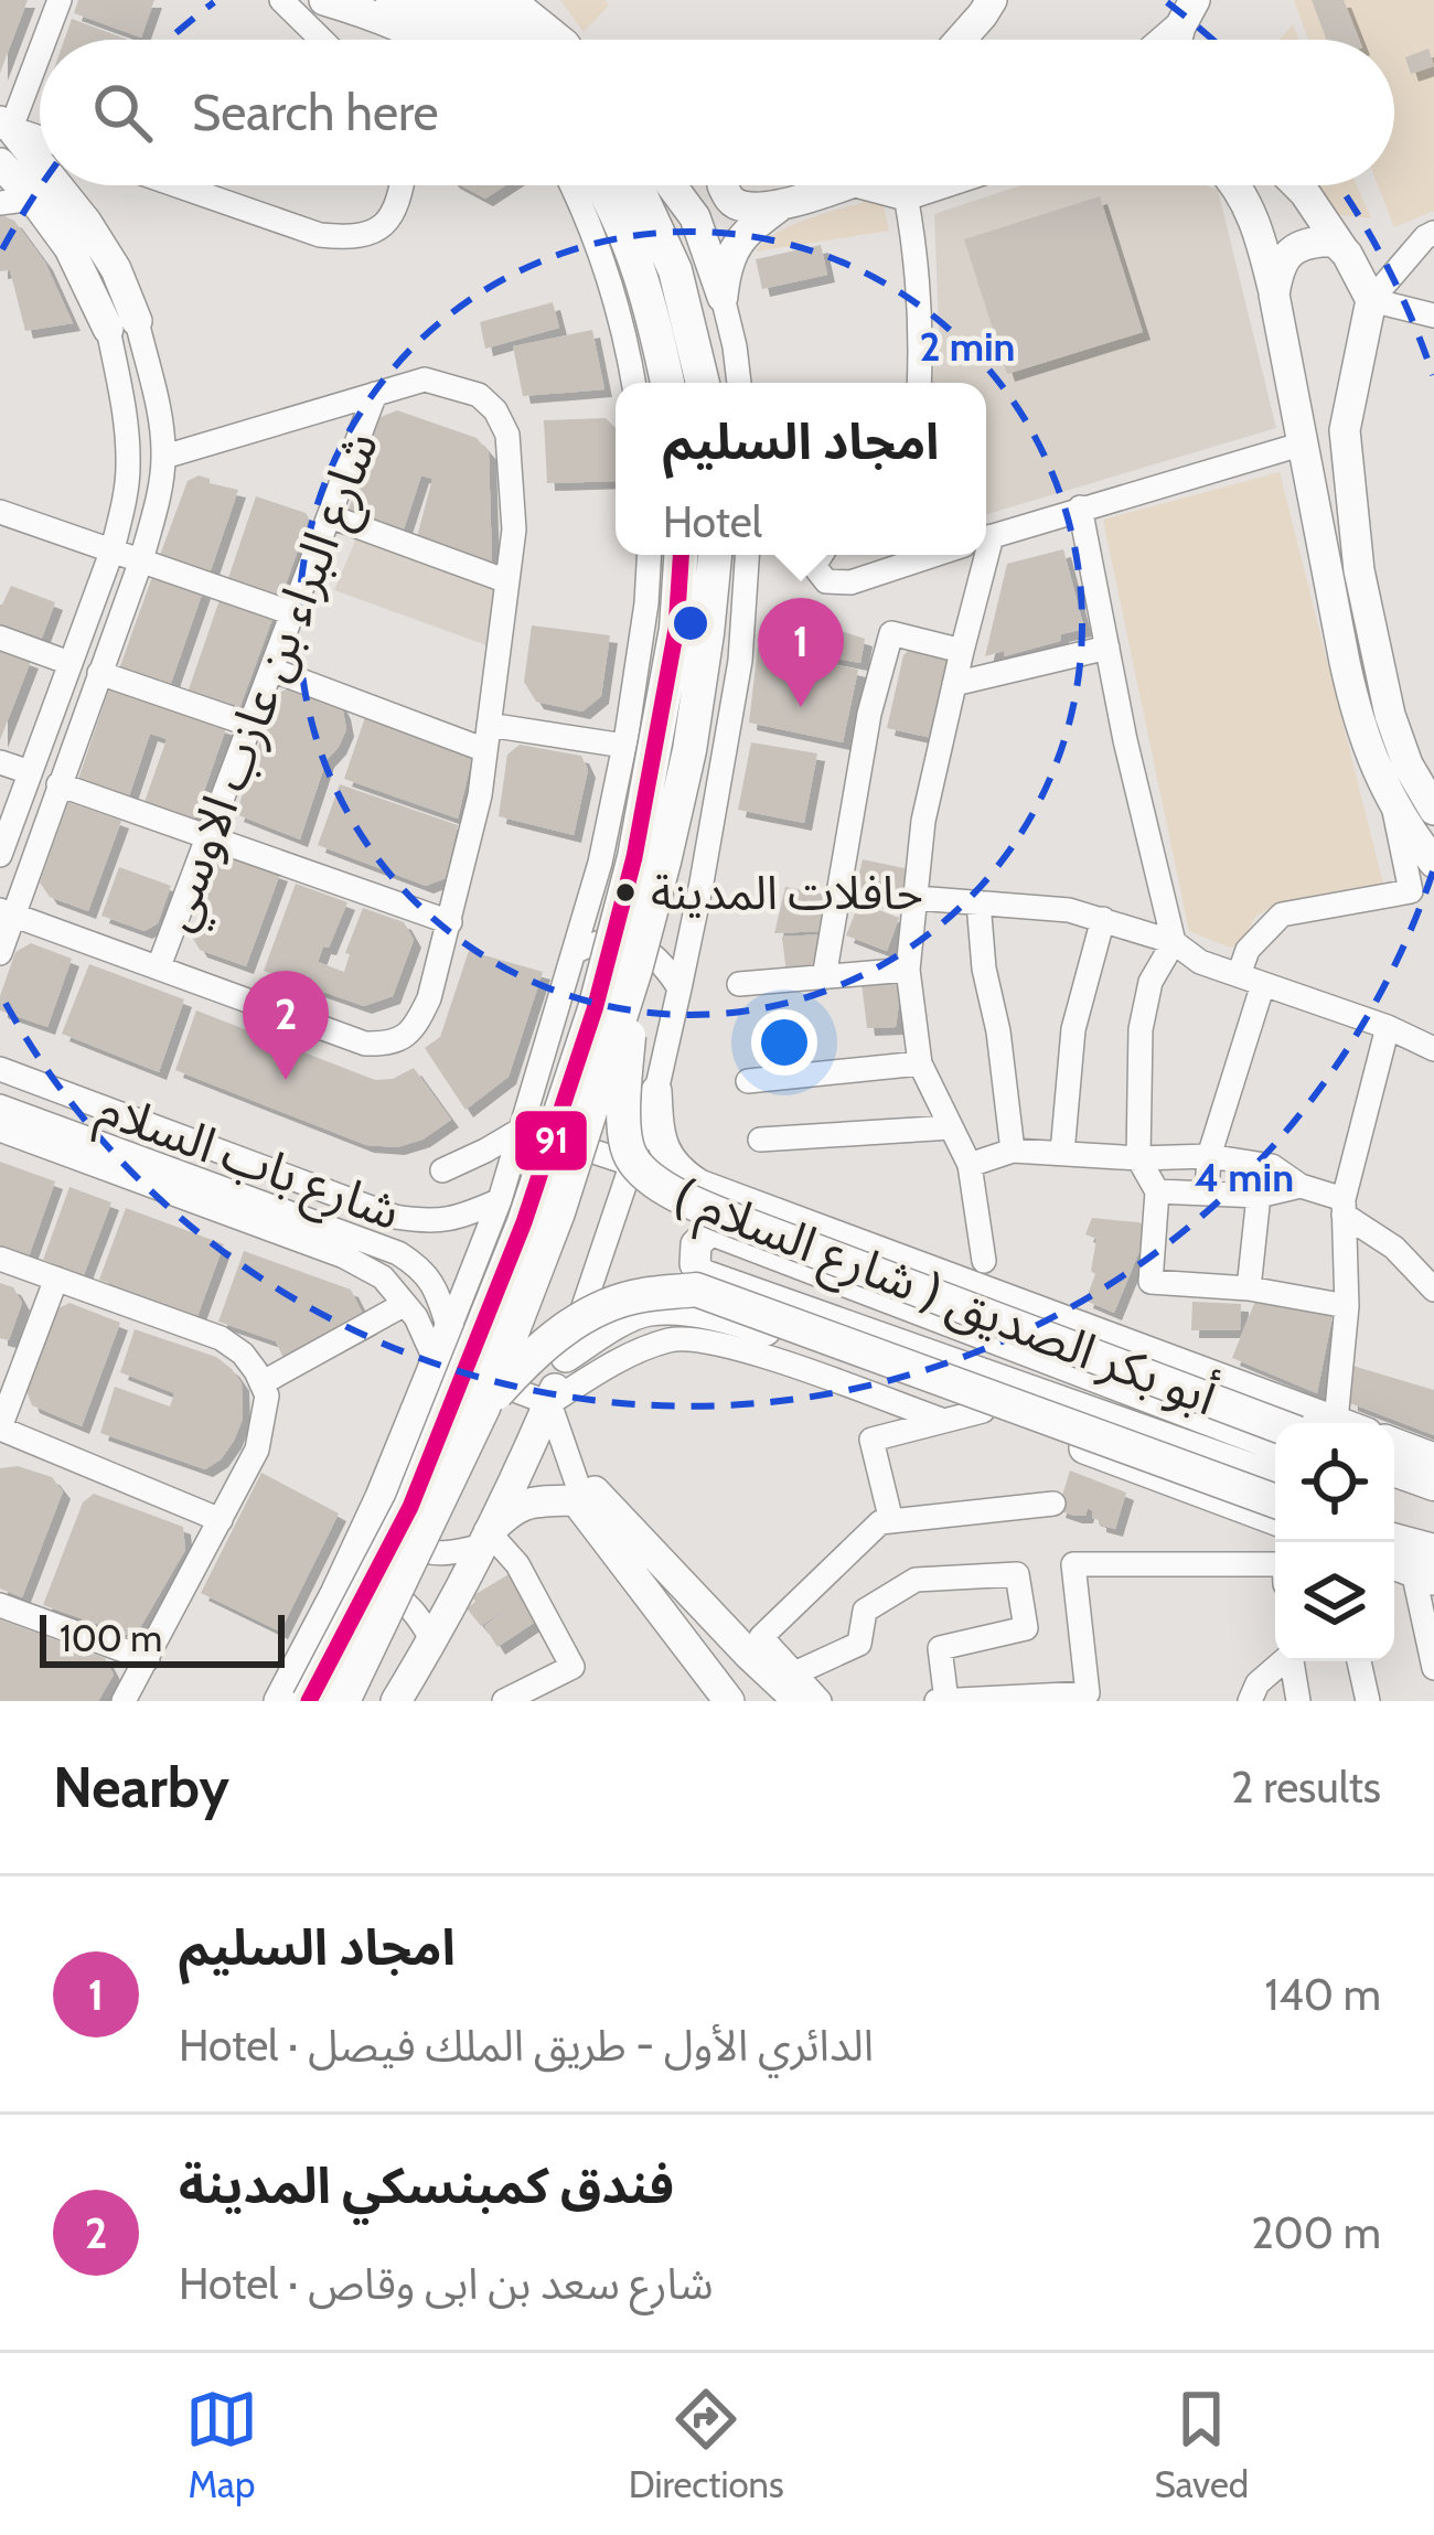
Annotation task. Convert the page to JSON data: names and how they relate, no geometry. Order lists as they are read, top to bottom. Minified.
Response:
{"streets":{"highway":["( شارع السلام ) أبو بكر الصديق"],"street":["شارع البراء بن عازب الاوسي","شارع باب السلام"]},"places":["حافلات المدينة"],"lines":["transit line 91"],"scale_bar":"100 m","page":{"search":"Search here","popup":["امجاد السلیم","Hotel"],"pins":["1","2"],"scale":"100 m","heading":["Nearby","2 results"],"list":[{"mark":"1","name":"امجاد السلیم","note":"Hotel · الدائري الأول - طريق الملك فيصل","value":"140 m"},{"mark":"2","name":"فندق كمبنسكي المدينة","note":"Hotel · شارع سعد بن ابى وقاص","value":"200 m"}],"nav":["Map","Directions","Saved"]},"rings":["2 min","4 min"]}
